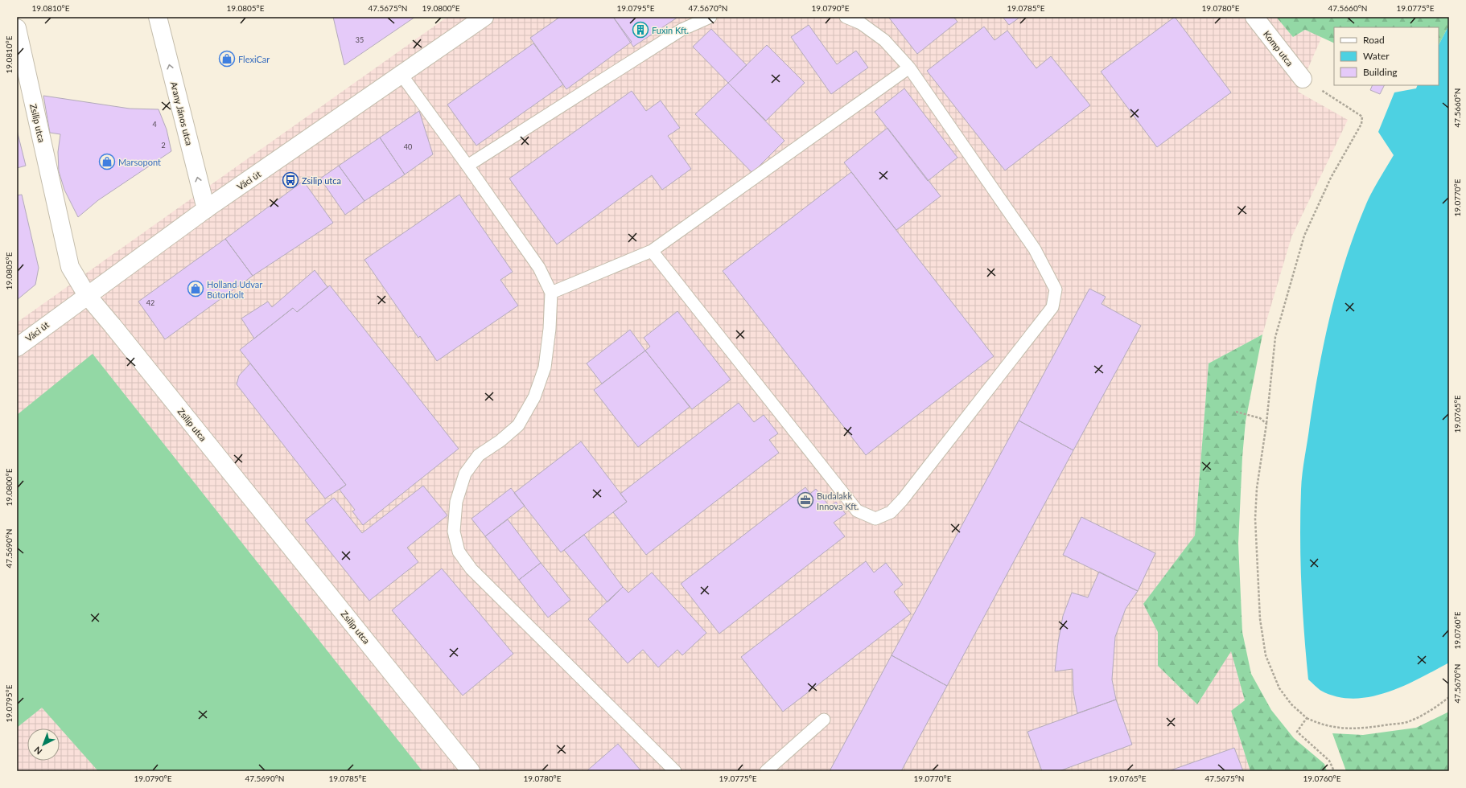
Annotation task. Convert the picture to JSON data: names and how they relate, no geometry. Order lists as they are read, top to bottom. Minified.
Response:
{"streets":{"street":["Komp utca","Arany János utca","Zsilip utca","Váci út"]},"crossings":[["Arany János utca","Váci út"],["Zsilip utca","Váci út"]],"one_way":["Arany János utca"],"places":{"building":["Fuxin Kft."],"shop":["FlexiCar","Marsopont","Holland Udvar Bútorbolt"],"bus stop":["Zsilip utca"],"office":["Budalakk Innova Kft."]},"house_numbers":["35","4","2","40","42"],"legend":["Road","Water","Building"],"north":"bottom left","coordinates":["19.0810°E","19.0805°E","47.5675°N","19.0800°E","19.0795°E","47.5670°N","19.0790°E","19.0785°E","19.0780°E","47.5660°N","19.0775°E","19.0770°E","19.0765°E","47.5690°N","19.0760°E"]}
